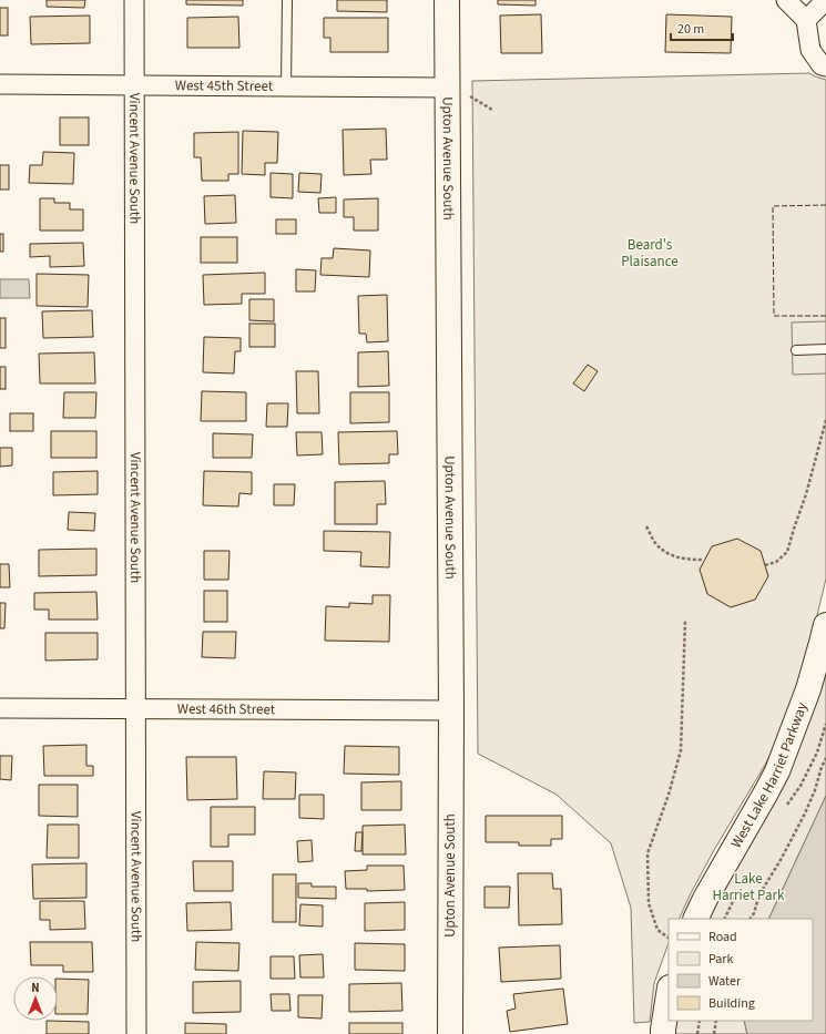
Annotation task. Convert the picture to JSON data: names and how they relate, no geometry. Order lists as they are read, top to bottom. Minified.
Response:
{"streets":{"street":["West 45th Street","Vincent Avenue South","Upton Avenue South","West 46th Street","West Lake Harriet Parkway"]},"crossings":[["West 45th Street","Vincent Avenue South"],["West 45th Street","Upton Avenue South"],["Vincent Avenue South","West 46th Street"],["Upton Avenue South","West 46th Street"]],"parks":["Beard's Plaisance","Lake Harriet Park"],"legend":["Road","Park","Water","Building"],"scale_bar":"20 m","north":"top"}
